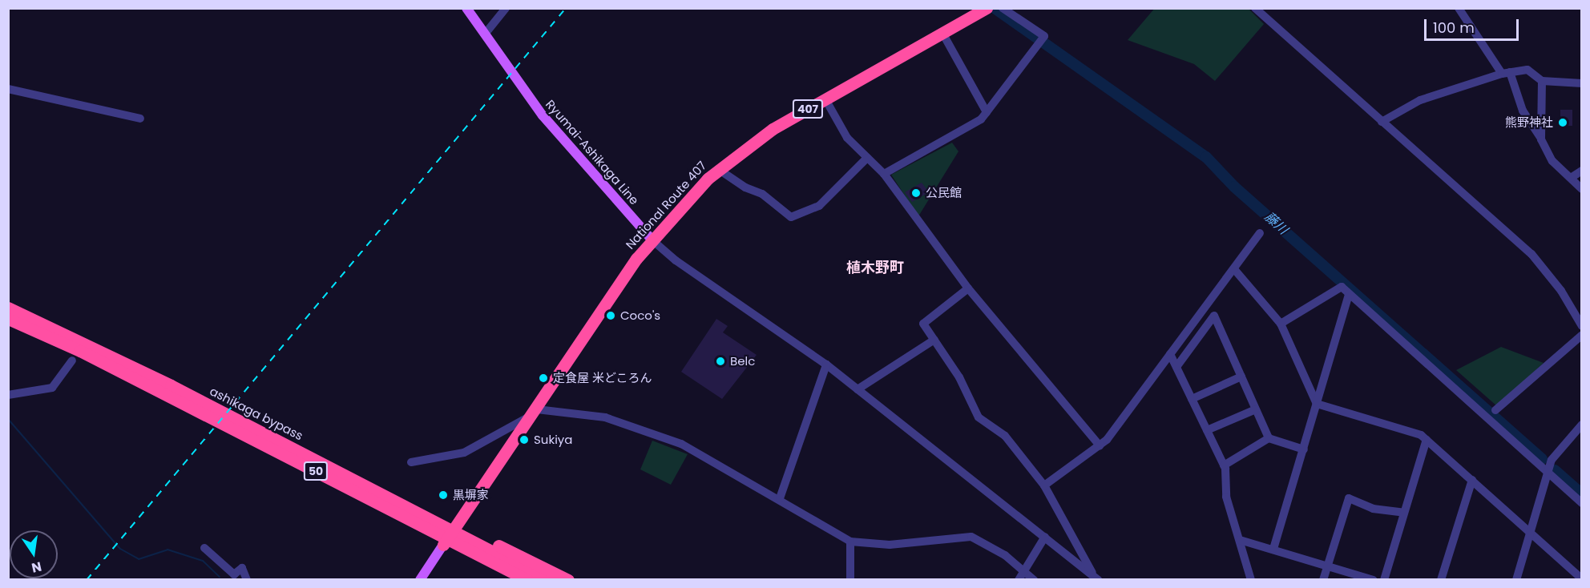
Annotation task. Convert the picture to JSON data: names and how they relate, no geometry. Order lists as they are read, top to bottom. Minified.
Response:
{"streets":{"highway":["407","National Route 407","ashikaga bypass","50"],"main road":["Ryumai-Ashikaga Line"]},"crossings":[["Ryumai-Ashikaga Line","National Route 407"],["National Route 407","50"],["ashikaga bypass","50"]],"districts":["植木野町"],"water":["藤川"],"places":["熊野神社","公民館","Coco's","Belc","定食屋 米どころん","Sukiya","黒塀家"],"scale_bar":"100 m","north":"bottom"}
